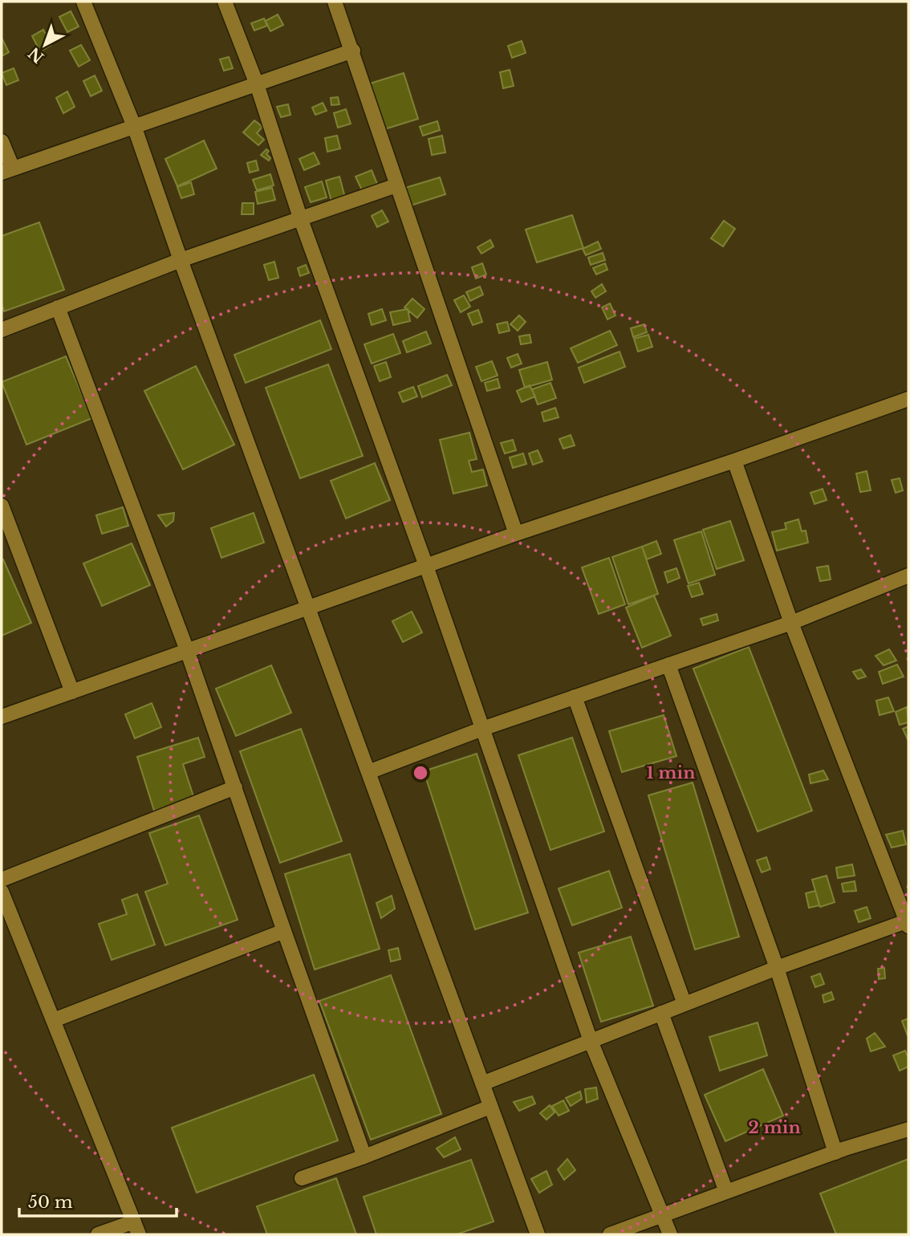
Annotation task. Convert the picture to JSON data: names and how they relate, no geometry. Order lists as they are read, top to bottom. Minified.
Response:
{"scale_bar":"50 m","north":"bottom left","rings":["1 min","2 min"]}
